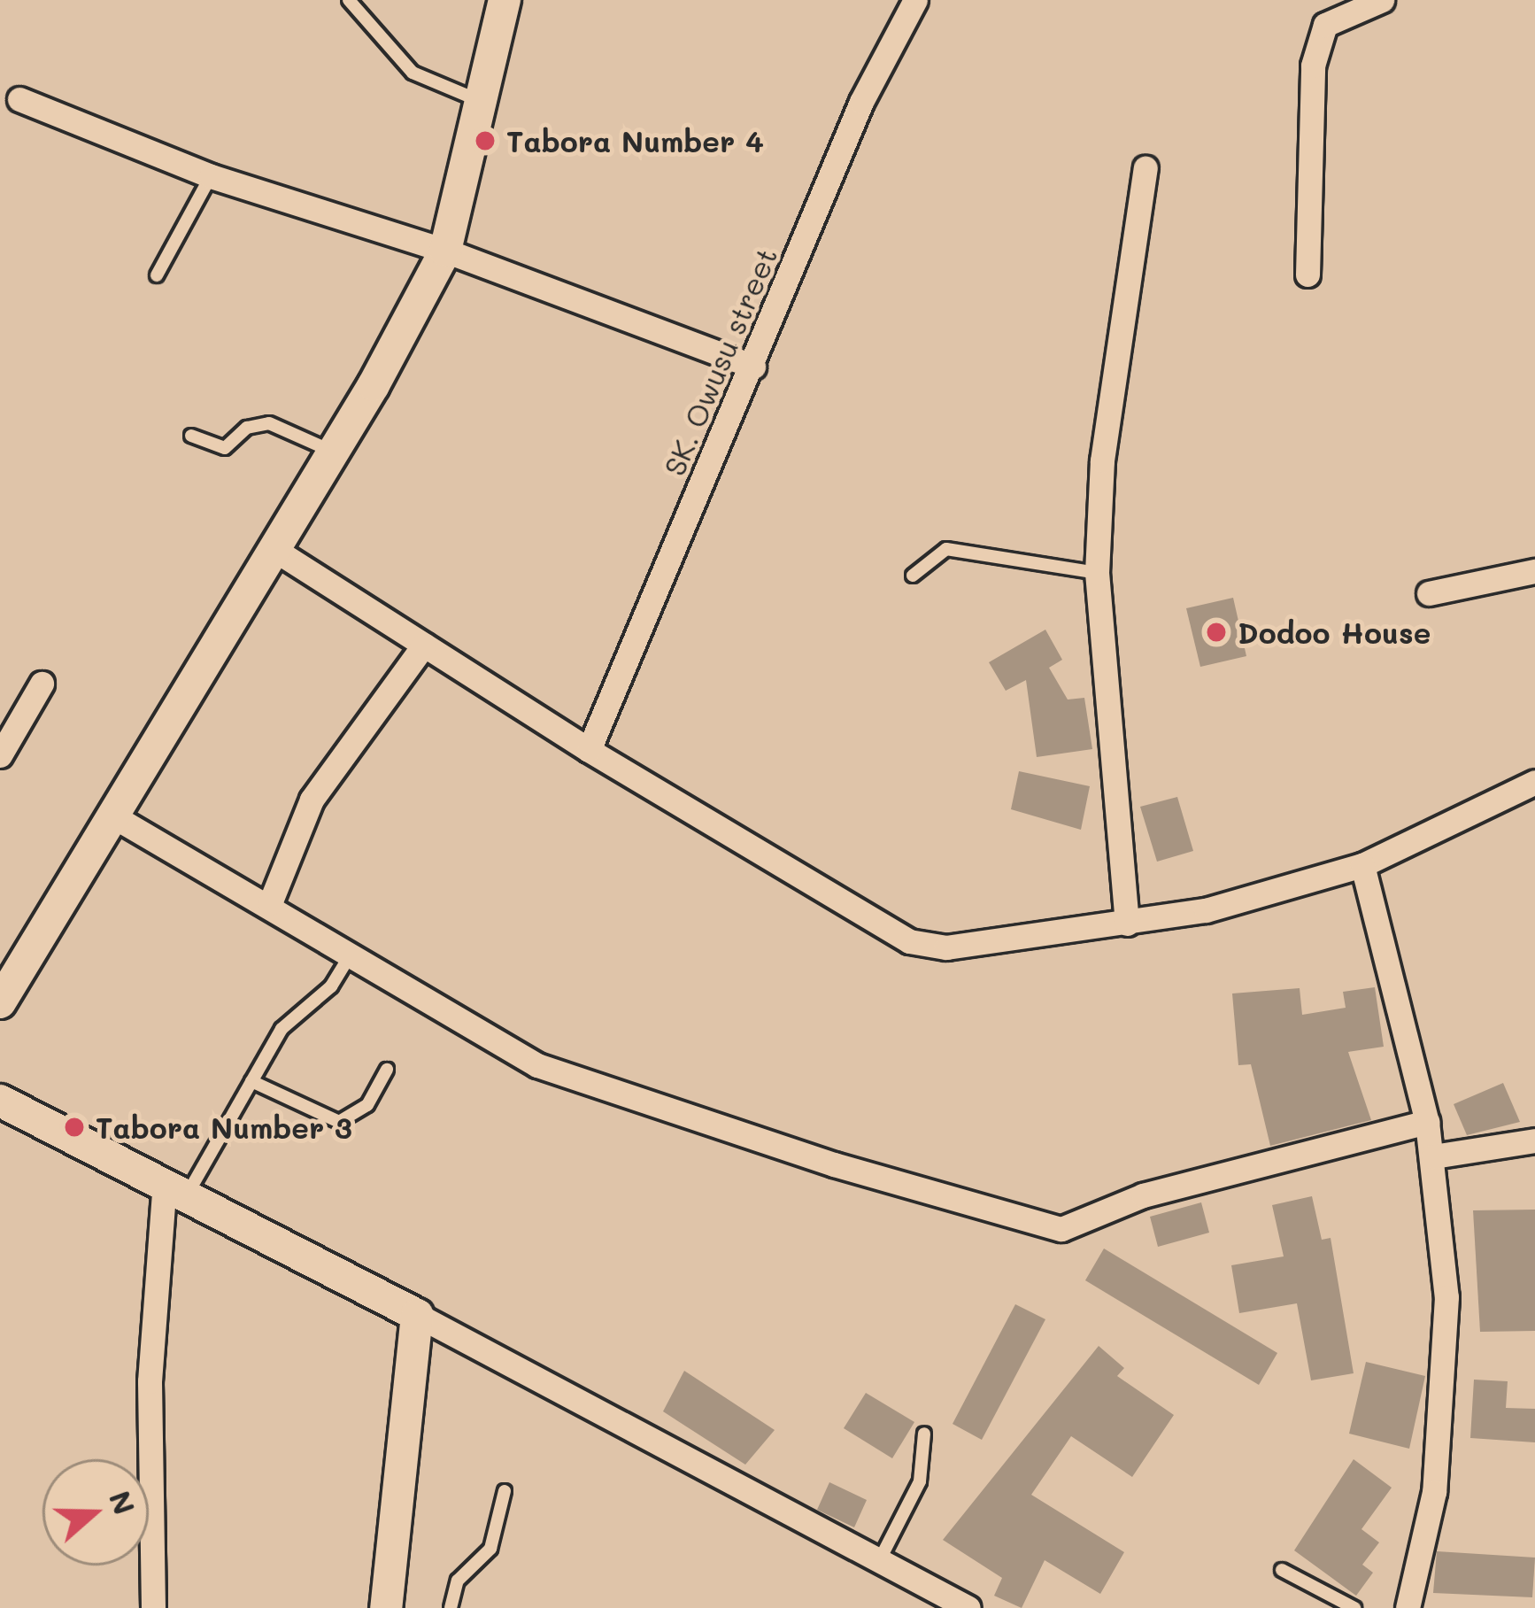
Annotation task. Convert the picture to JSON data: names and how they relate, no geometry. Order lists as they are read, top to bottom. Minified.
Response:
{"streets":{"street":["SK. Owusu street"]},"places":["Tabora Number 4","Dodoo House","Tabora Number 3"],"north":"right"}
